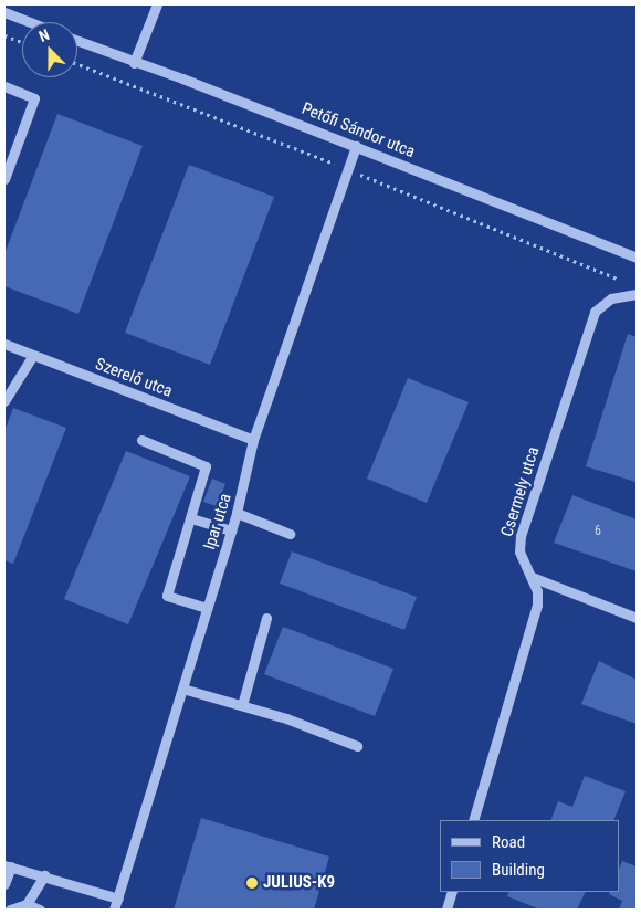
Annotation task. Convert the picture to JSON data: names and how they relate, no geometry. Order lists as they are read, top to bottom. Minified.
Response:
{"streets":{"street":["Petőfi Sándor utca","Szerelő utca","Csermely utca","Ipar utca"]},"crossings":[["Petőfi Sándor utca","Ipar utca"],["Szerelő utca","Ipar utca"]],"places":["JULIUS-K9"],"house_numbers":["6"],"legend":["Road","Building"],"north":"top"}
